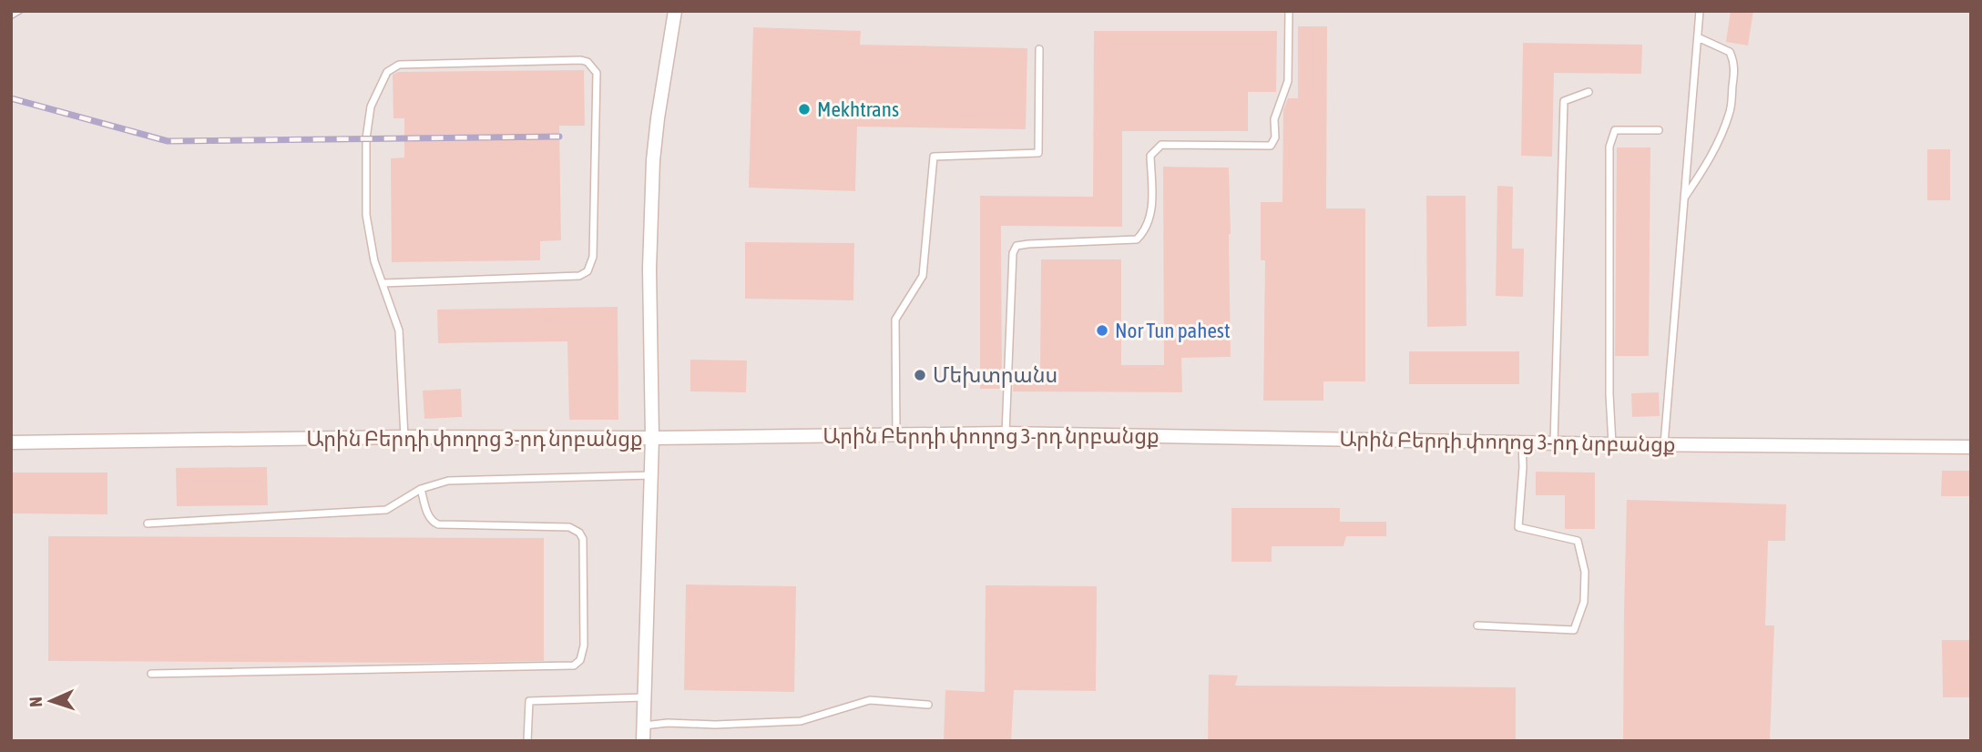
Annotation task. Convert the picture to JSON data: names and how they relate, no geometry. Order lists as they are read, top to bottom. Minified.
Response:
{"streets":{"street":["Արին Բերդի փողոց 3-րդ նրբանցք"]},"places":["Mekhtrans","Nor Tun pahest","Մեխտրանս"],"north":"left"}
